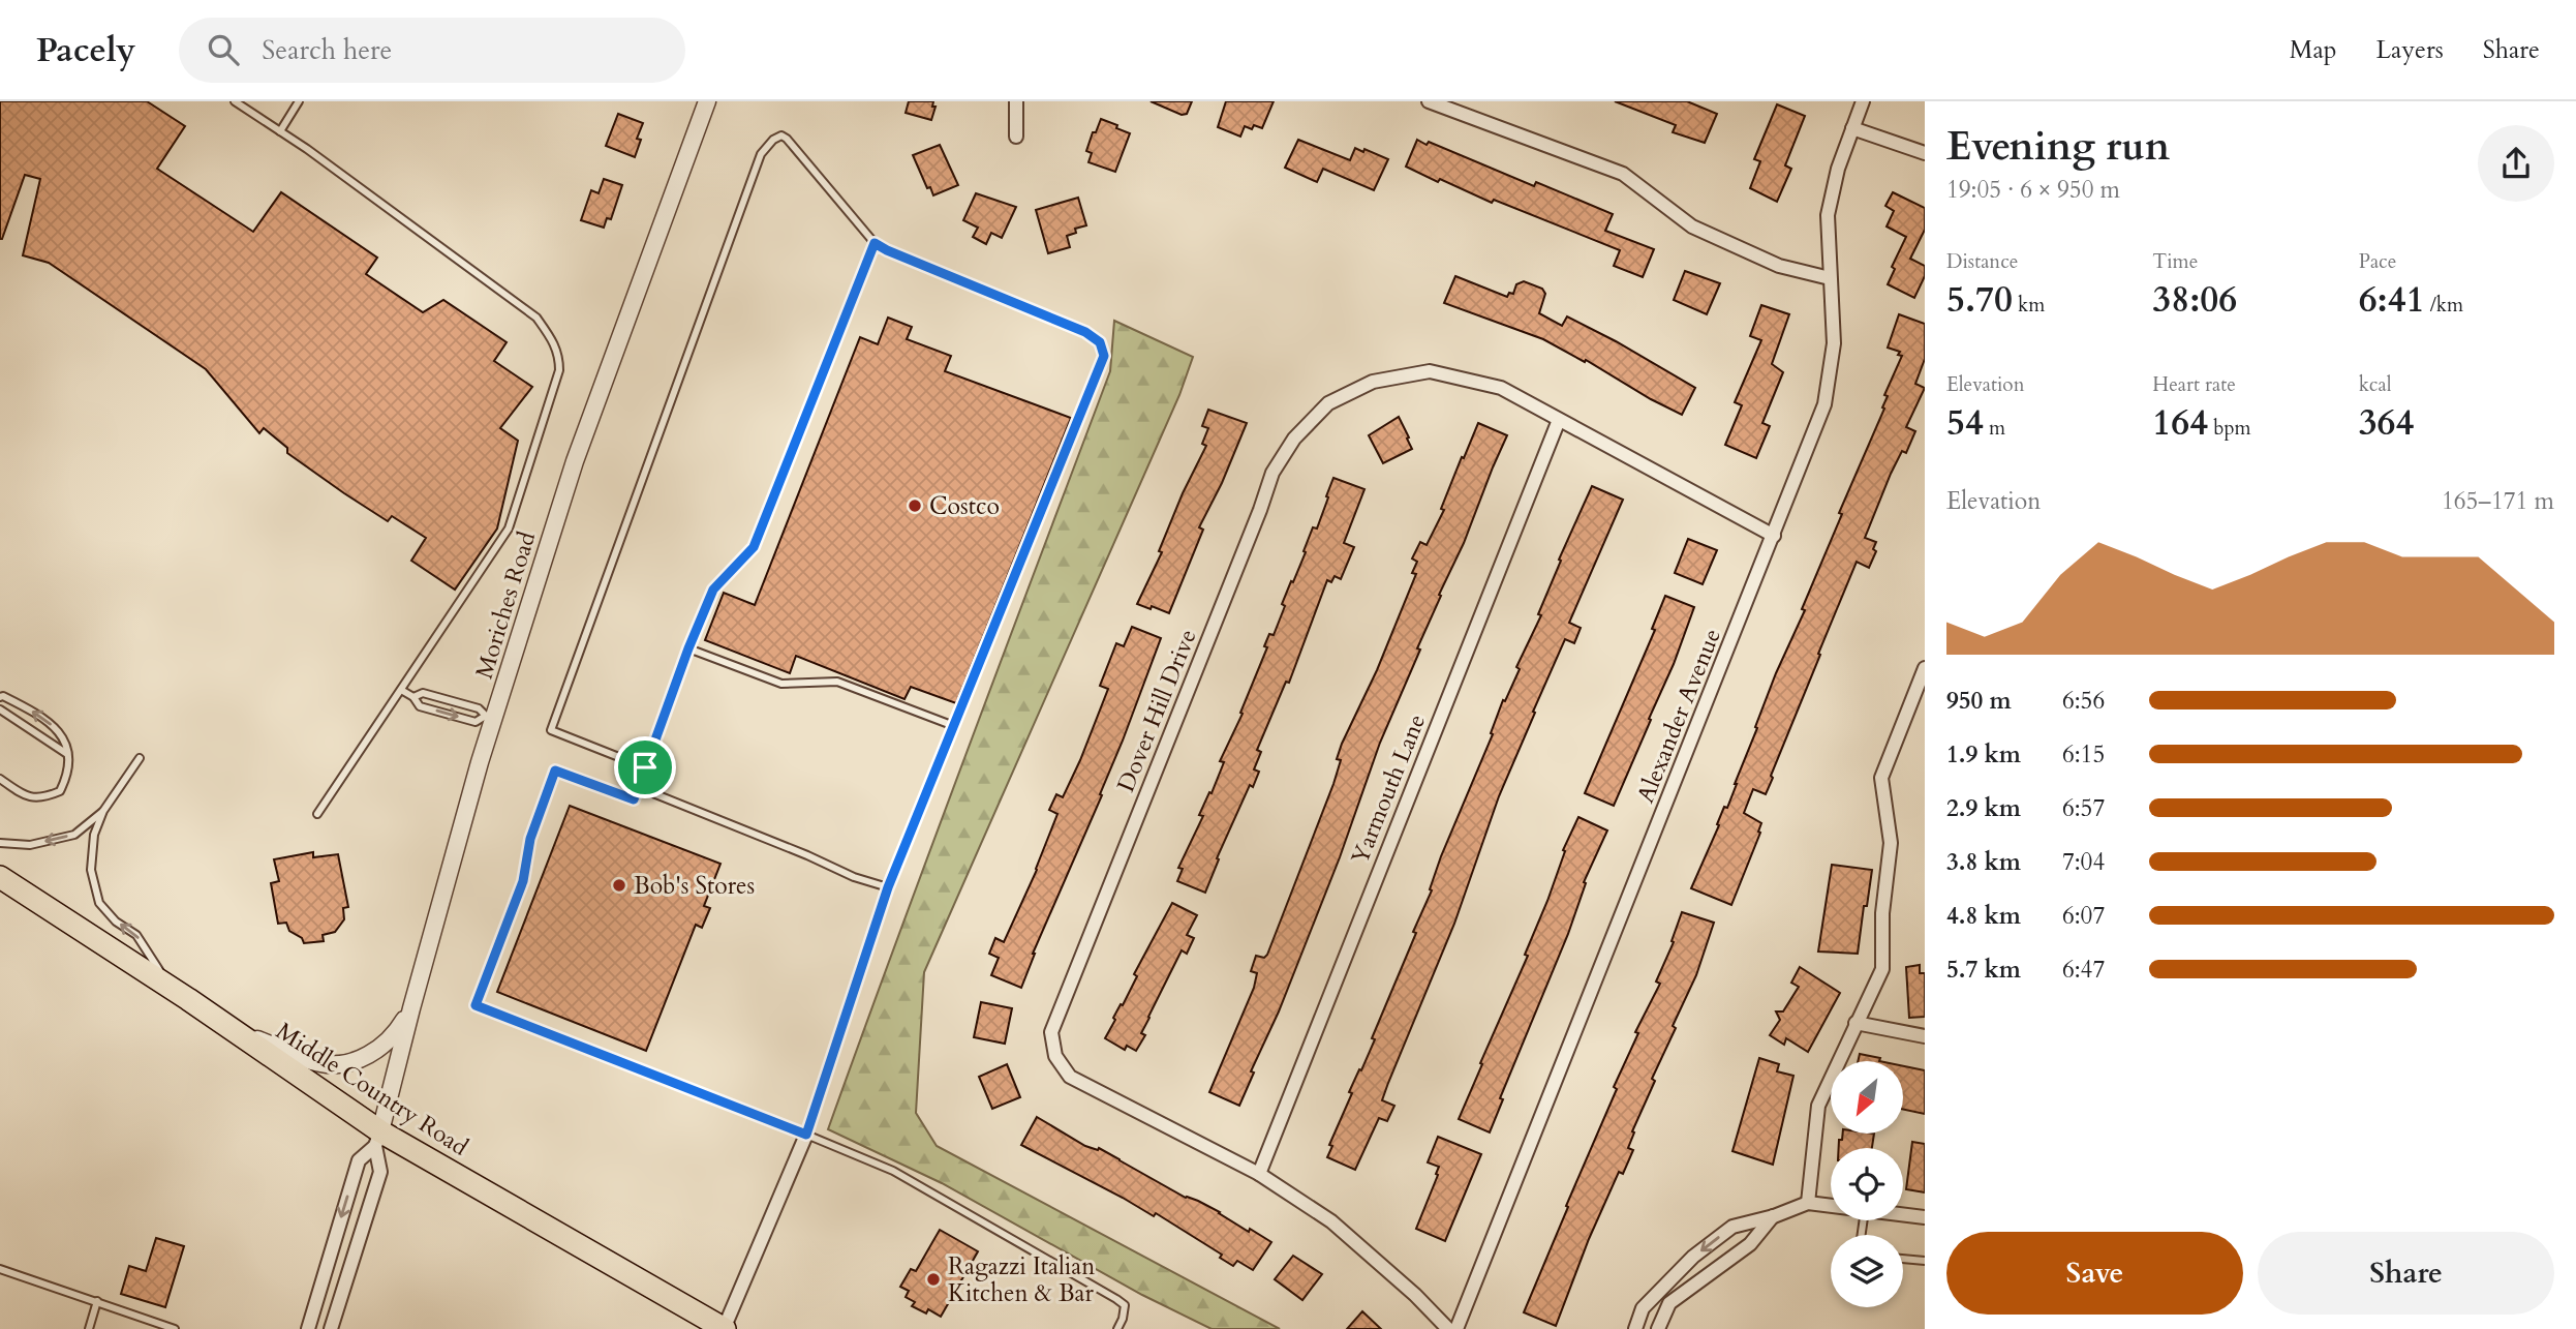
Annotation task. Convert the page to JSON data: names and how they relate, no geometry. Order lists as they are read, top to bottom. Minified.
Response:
{"streets":{"main road":["Middle Country Road"],"street":["Moriches Road","Dover Hill Drive","Alexander Avenue","Yarmouth Lane"]},"crossings":[["Moriches Road","Middle Country Road"],["Dover Hill Drive","Alexander Avenue"],["Dover Hill Drive","Yarmouth Lane"]],"places":["Costco","Bob's Stores","Ragazzi Italian Kitchen & Bar"],"north":"bottom left","page":{"header":"Pacely","search":"Search here","nav":["Map","Layers","Share"],"heading":["Evening run","19:05 · 6 × 950 m"],"stats":[["Distance","5.70 km"],["Time","38:06"],["Pace","6:41 /km"],["Elevation","54 m"],["Heart rate","164 bpm"],["kcal","364"]],"chart":["Elevation","165–171 m"],"list":[{"name":"950 m","note":"6:56"},{"name":"1.9 km","note":"6:15"},{"name":"2.9 km","note":"6:57"},{"name":"3.8 km","note":"7:04"},{"name":"4.8 km","note":"6:07"},{"name":"5.7 km","note":"6:47"}],"buttons":["Save","Share"]}}
